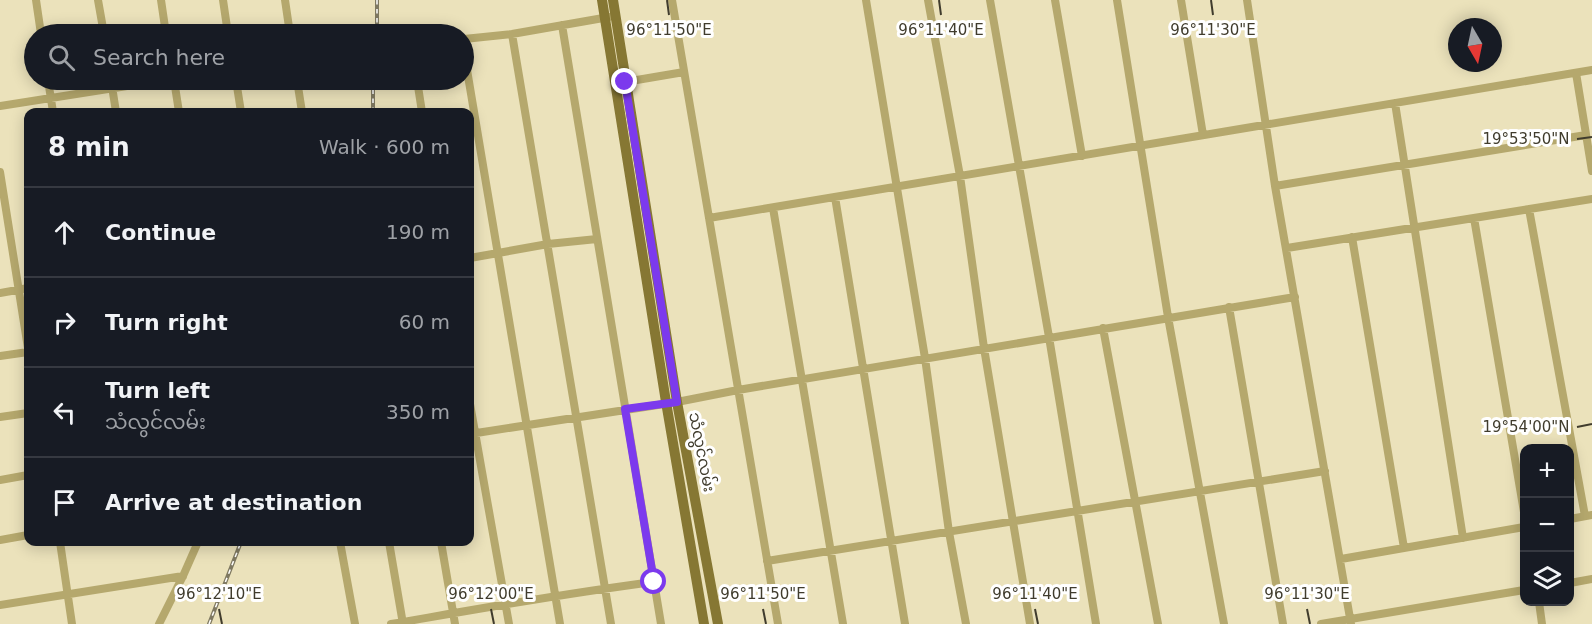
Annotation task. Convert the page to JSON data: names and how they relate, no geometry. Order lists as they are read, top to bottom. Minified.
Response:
{"streets":{"main road":["သံလွင်လမ်း"]},"north":"bottom","page":{"search":"Search here","heading":["8 min","Walk · 600 m"],"list":[["Continue","190 m"],["Turn right","60 m"],["Turn left","သံလွင်လမ်း","350 m"],"Arrive at destination"],"map_buttons":["+","−"]},"coordinates":["96°11'50\"E","96°11'40\"E","96°11'30\"E","19°53'50\"N","19°54'00\"N","96°12'10\"E","96°12'00\"E"]}
